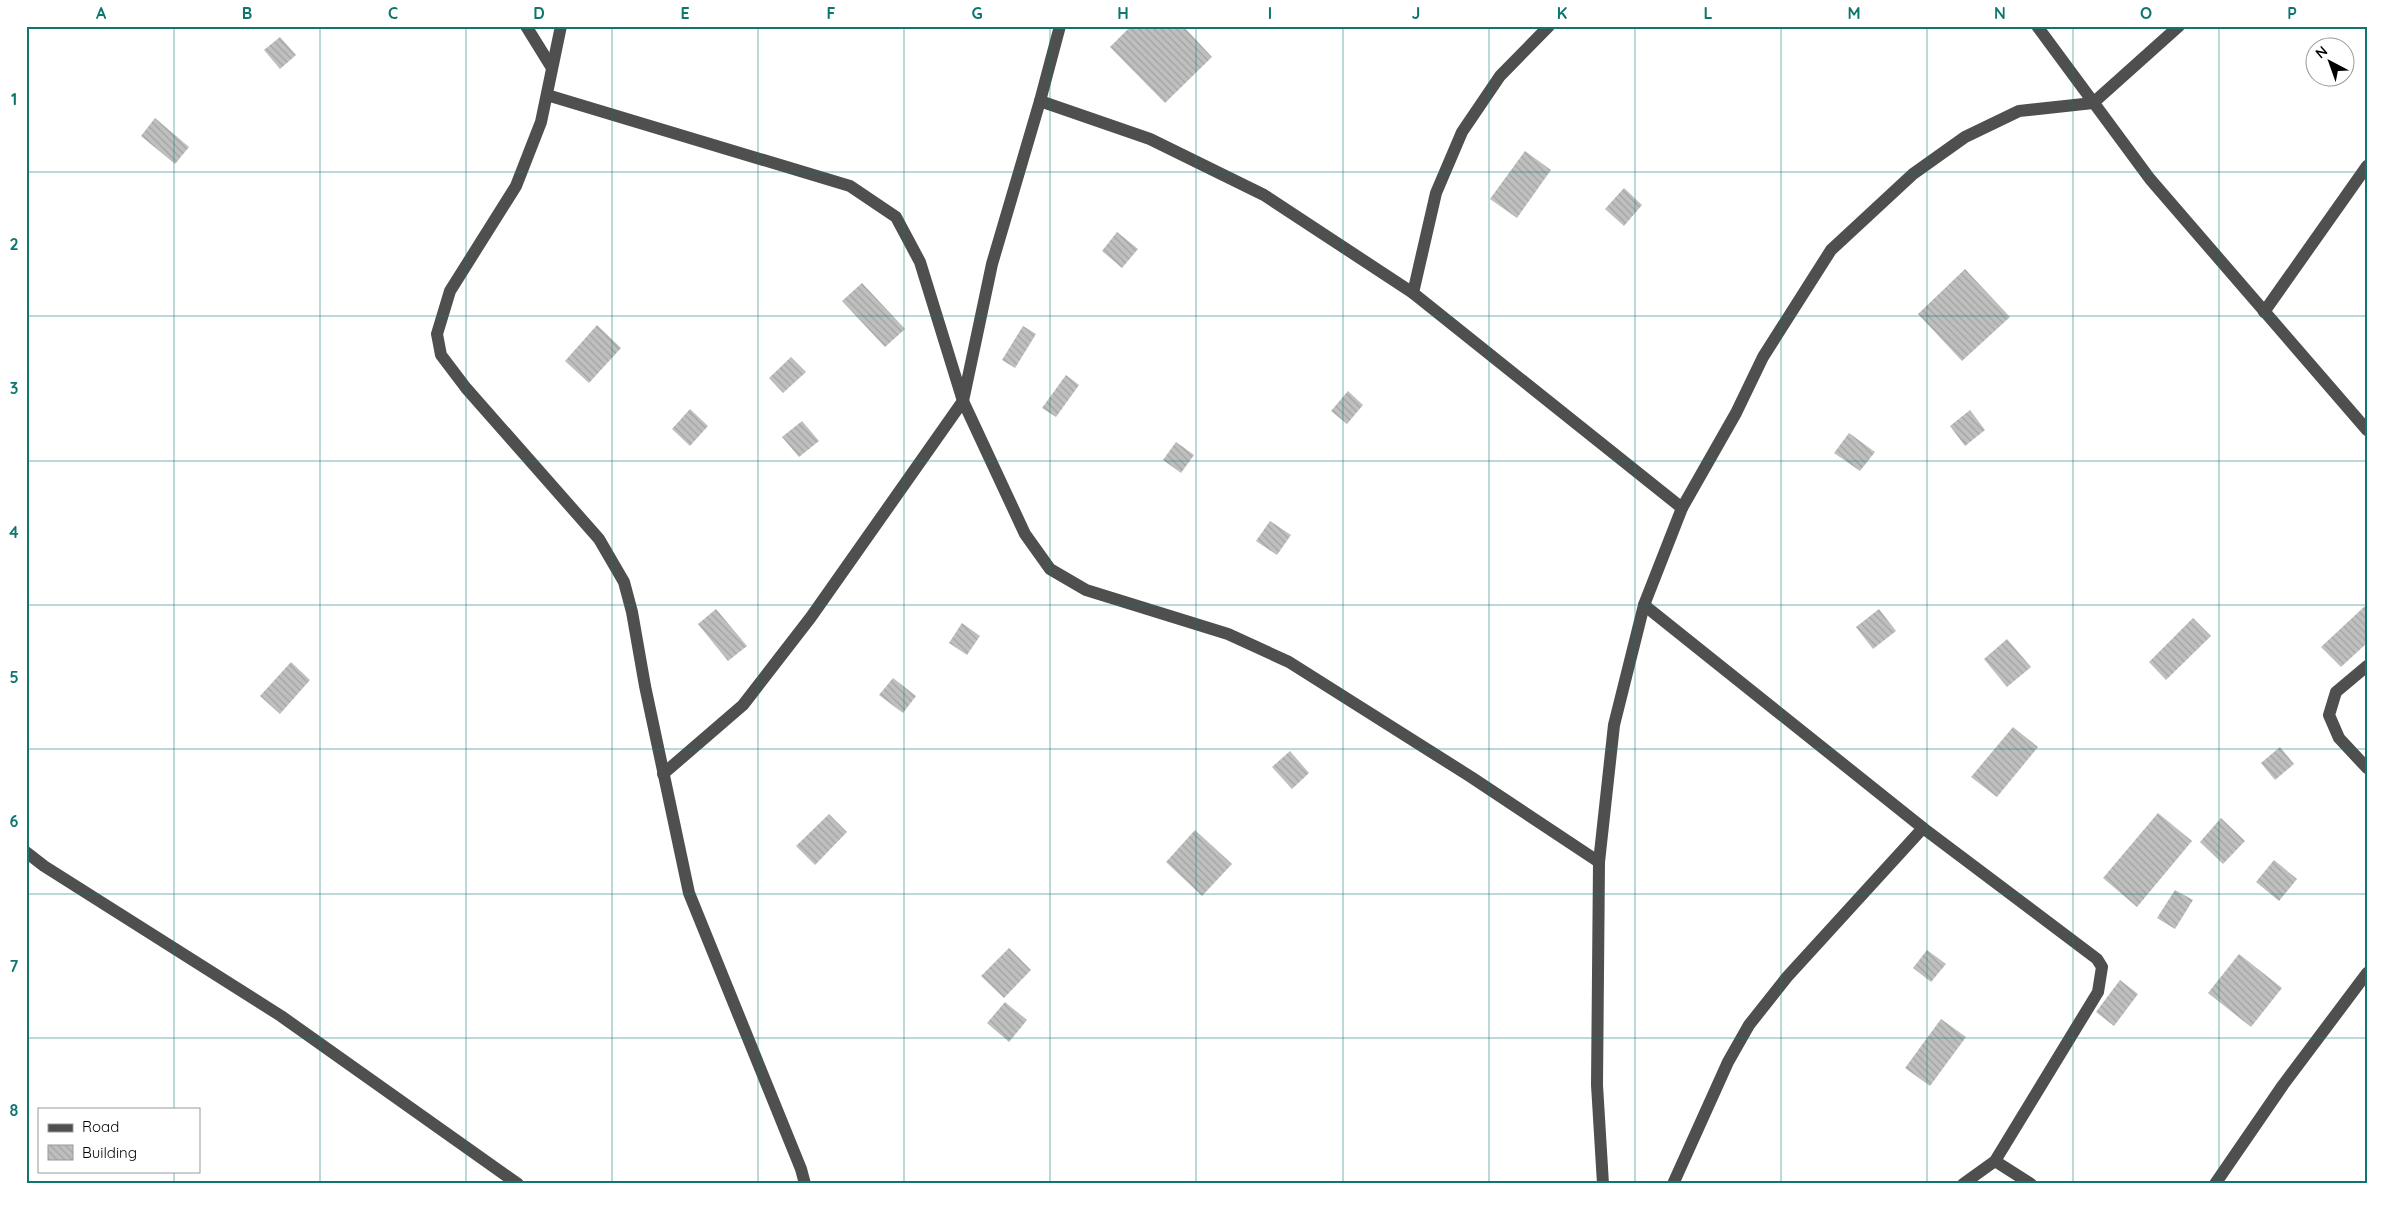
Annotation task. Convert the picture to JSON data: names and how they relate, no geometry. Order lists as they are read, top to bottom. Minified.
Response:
{"legend":["Road","Building"],"north":"top left","grid":{"columns":["A","B","C","D","E","F","G","H","I","J","K","L","M","N","O","P"],"rows":["1","2","3","4","5","6","7","8"]}}
